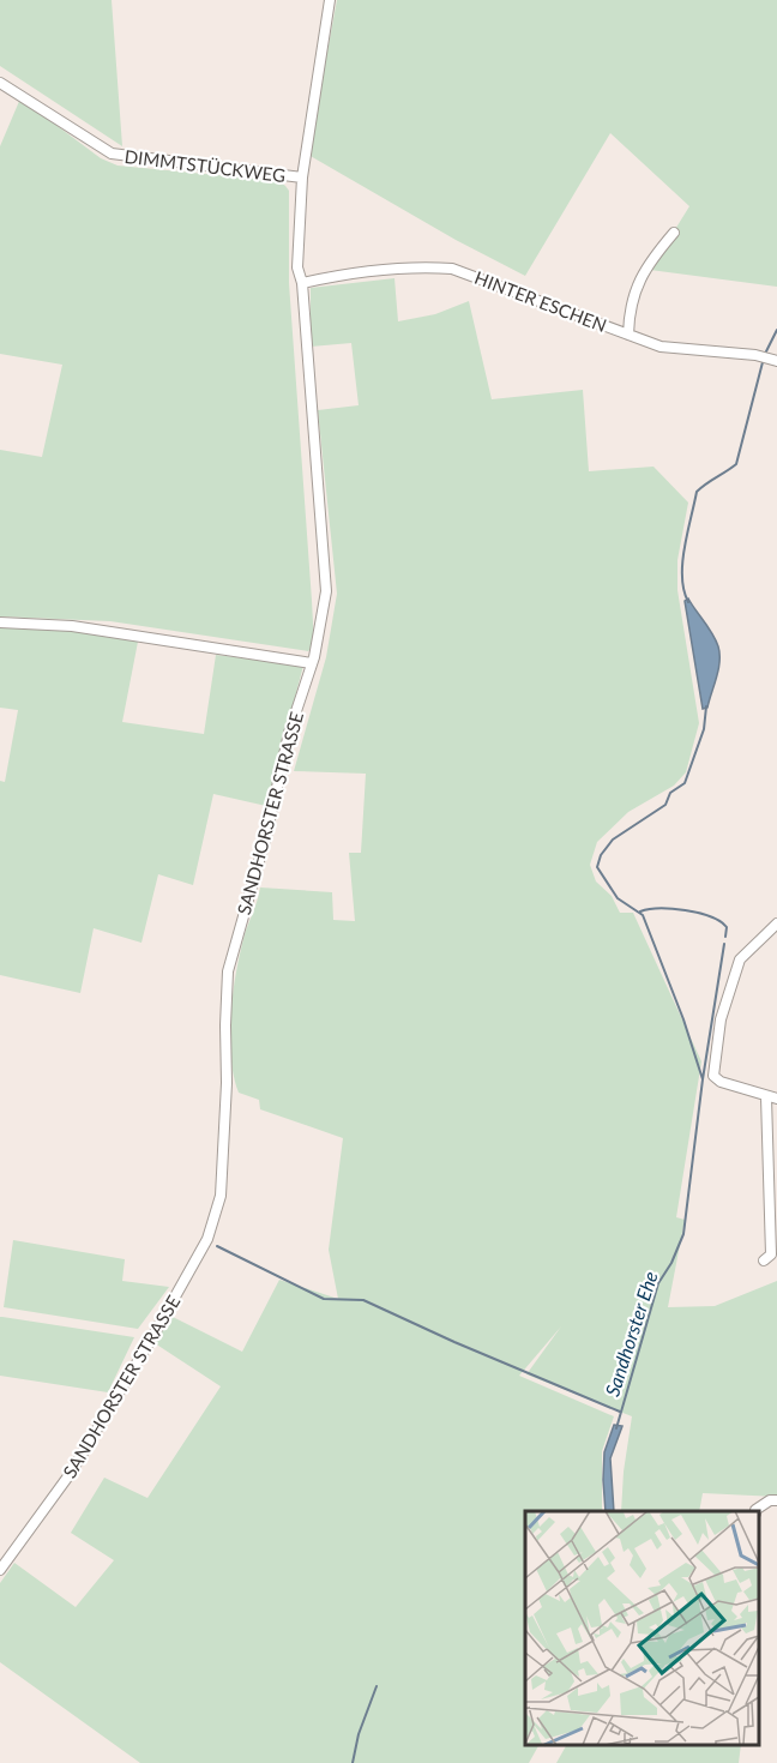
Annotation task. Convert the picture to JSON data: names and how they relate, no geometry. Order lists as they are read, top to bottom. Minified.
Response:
{"streets":{"street":["DIMMTSTÜCKWEG","HINTER ESCHEN","SANDHORSTER STRASSE"]},"crossings":[["DIMMTSTÜCKWEG","SANDHORSTER STRASSE"],["HINTER ESCHEN","SANDHORSTER STRASSE"]],"water":["Sandhorster Ehe"]}
